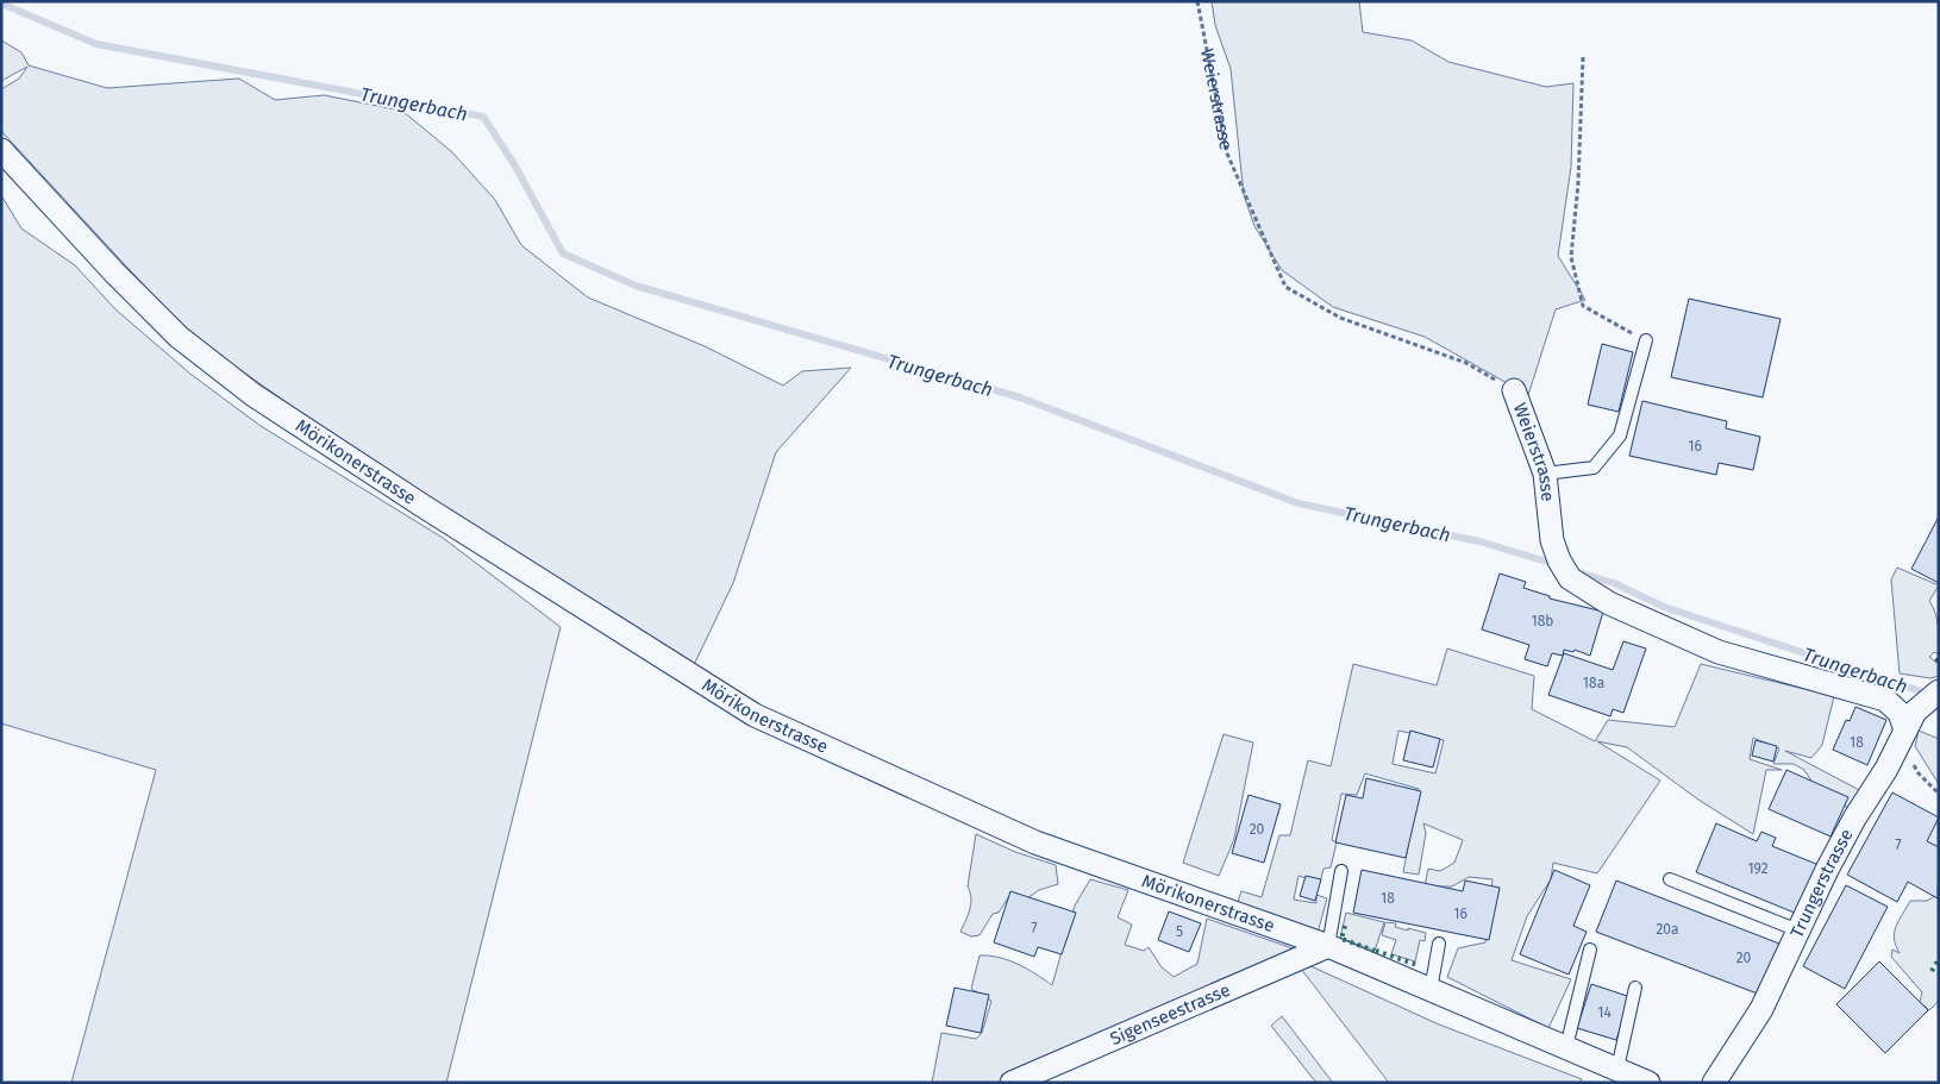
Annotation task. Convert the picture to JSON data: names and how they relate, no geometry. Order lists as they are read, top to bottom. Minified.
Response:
{"streets":{"street":["Weierstrasse","Mörikonerstrasse","Trungerstrasse","Sigenseestrasse"]},"crossings":[["Weierstrasse","Trungerstrasse"],["Mörikonerstrasse","Sigenseestrasse"]],"water":["Trungerbach"],"house_numbers":["16","18b","18a","18","20","7","192","18","16","7","20a","5","20","14"]}
